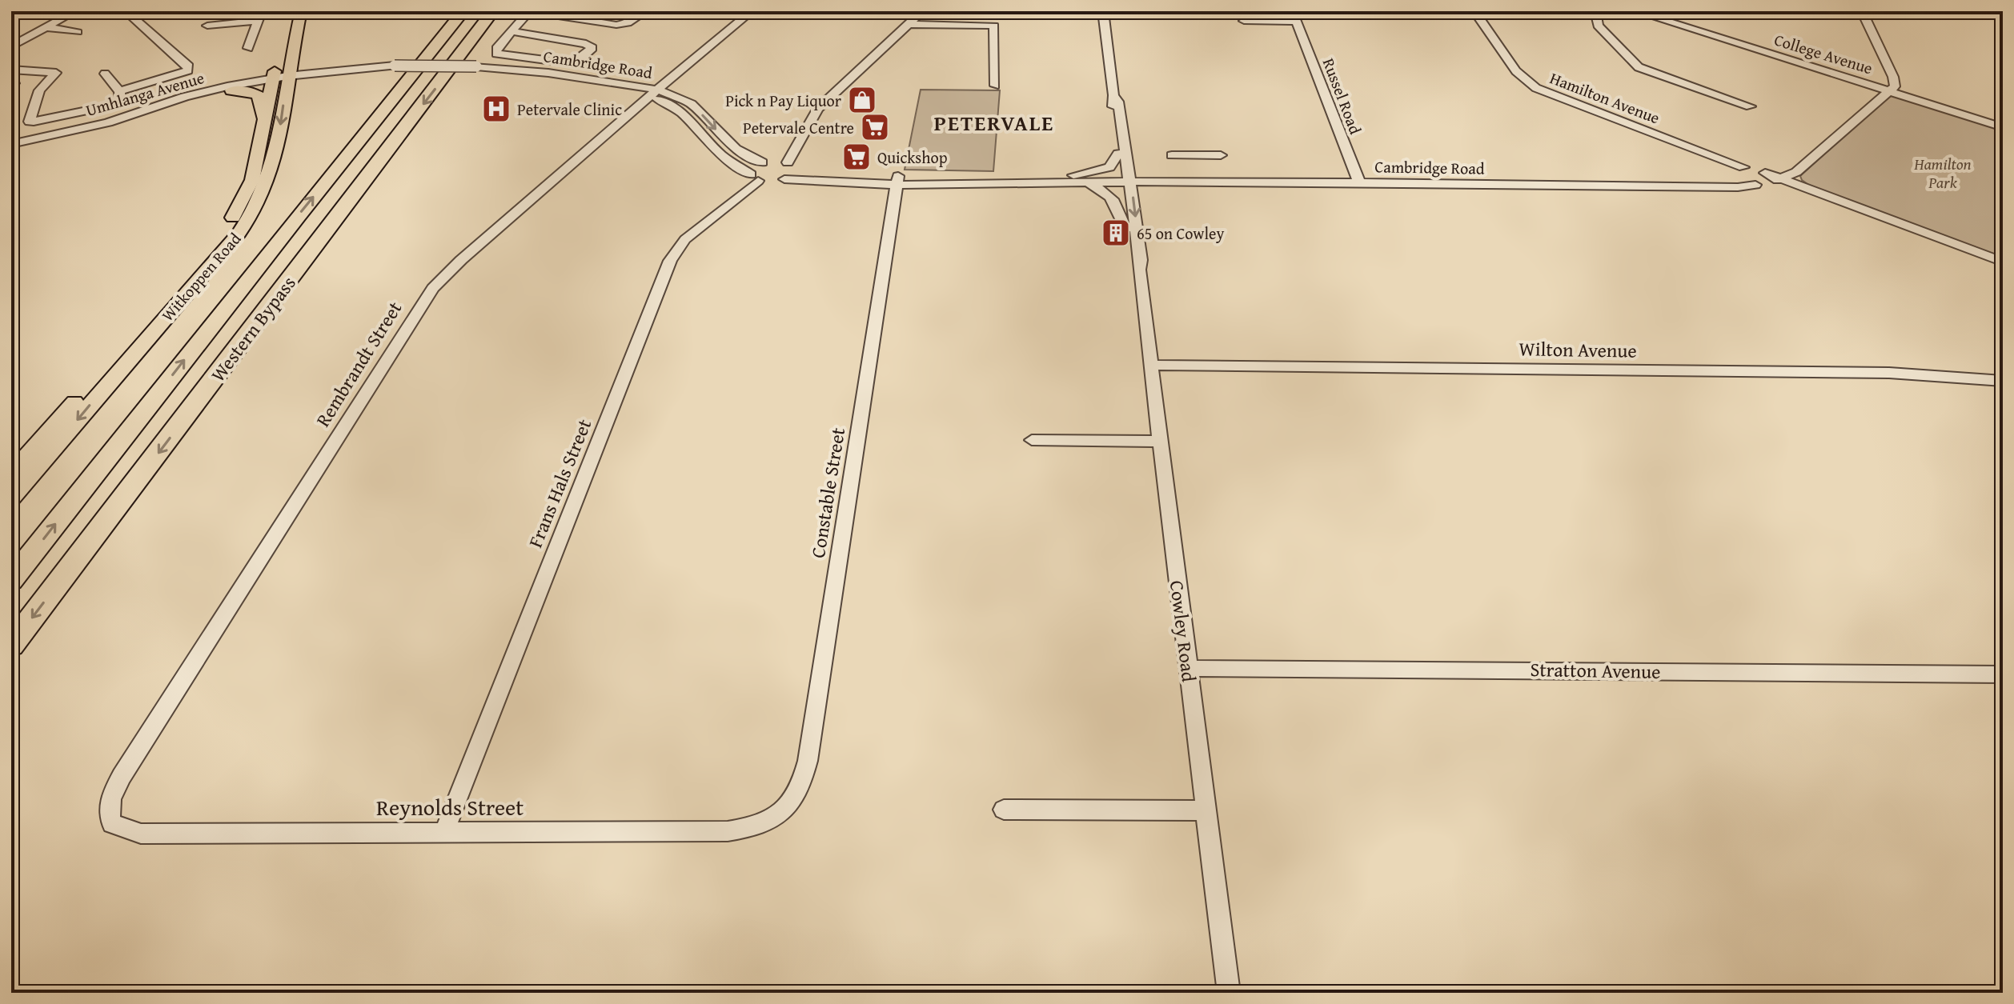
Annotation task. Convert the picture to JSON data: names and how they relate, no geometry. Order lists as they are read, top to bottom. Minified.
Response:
{"streets":{"highway":["Western Bypass"],"main road":["Witkoppen Road"],"street":["College Avenue","Cambridge Road","Umhlanga Avenue","Russel Road","Hamilton Avenue","Wilton Avenue","Rembrandt Street","Frans Hals Street","Constable Street","Cowley Road","Stratton Avenue","Reynolds Street"]},"crossings":[["Cambridge Road","Umhlanga Avenue"],["Cambridge Road","Russel Road"],["Cambridge Road","Witkoppen Road"],["Cambridge Road","Rembrandt Street"],["Cambridge Road","Frans Hals Street"],["Cambridge Road","Constable Street"],["Cambridge Road","Cowley Road"],["Umhlanga Avenue","Witkoppen Road"],["Wilton Avenue","Cowley Road"],["Rembrandt Street","Reynolds Street"],["Frans Hals Street","Reynolds Street"],["Constable Street","Reynolds Street"],["Cowley Road","Stratton Avenue"]],"districts":["PETERVALE"],"parks":["Hamilton Park"],"places":{"shop":["Pick n Pay Liquor"],"hospital":["Petervale Clinic"],"supermarket":["Petervale Centre","Quickshop"],"building":["65 on Cowley"]}}
